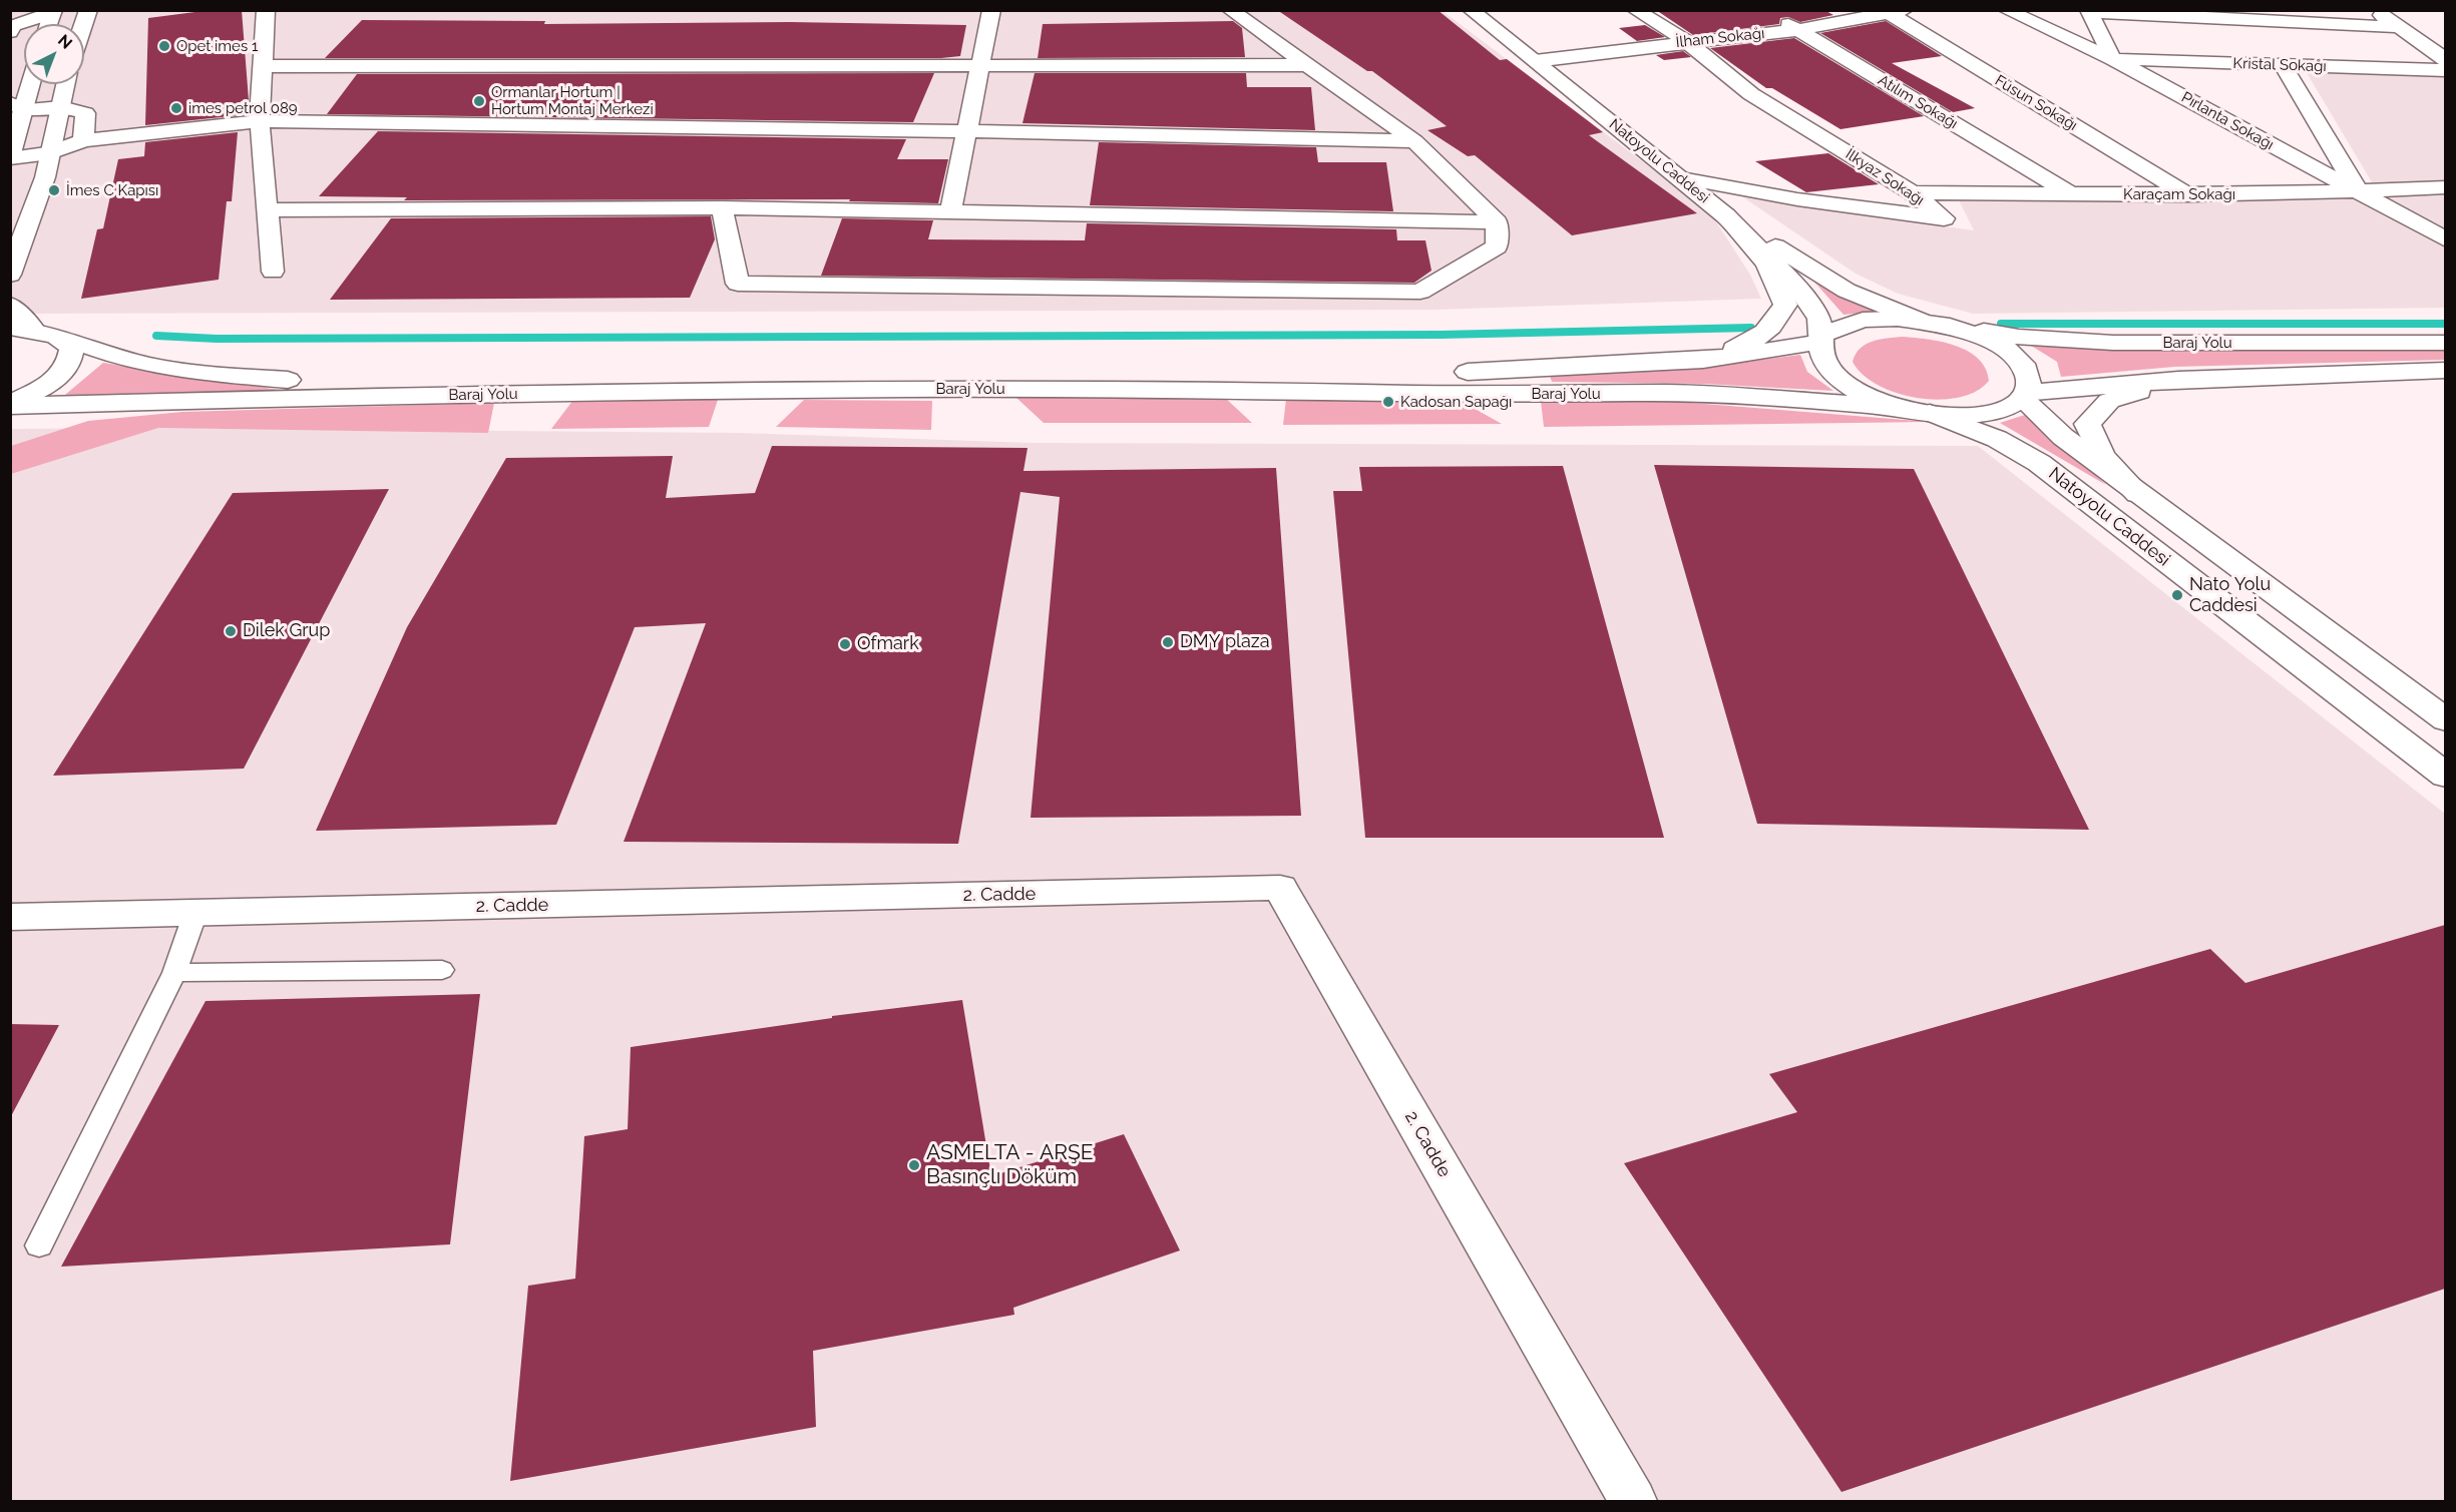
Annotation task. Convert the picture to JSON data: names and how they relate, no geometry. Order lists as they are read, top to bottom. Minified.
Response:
{"streets":{"street":["İlham Sokağı","Kristal Sokağı","Atılım Sokağı","Füsun Sokağı","Pırlanta Sokağı","Natoyolu Caddesi","İlkyaz Sokağı","Karaçam Sokağı","Baraj Yolu","2. Cadde"]},"crossings":[["İlham Sokağı","Atılım Sokağı"],["İlham Sokağı","Füsun Sokağı"],["İlham Sokağı","Natoyolu Caddesi"],["İlham Sokağı","İlkyaz Sokağı"],["Kristal Sokağı","Pırlanta Sokağı"],["Atılım Sokağı","Karaçam Sokağı"],["Füsun Sokağı","Karaçam Sokağı"],["Pırlanta Sokağı","Karaçam Sokağı"],["Natoyolu Caddesi","İlkyaz Sokağı"],["Natoyolu Caddesi","Baraj Yolu"],["İlkyaz Sokağı","Karaçam Sokağı"]],"places":["Opet imes 1","Ormanlar Hortum | Hortum Montaj Merkezi","imes petrol 089","İmes C Kapısı","Kadosan Sapağı","Nato Yolu Caddesi","Dilek Grup","DMY plaza","Ofmark","ASMELTA - ARŞE Basınçlı Döküm"],"north":"top right"}
